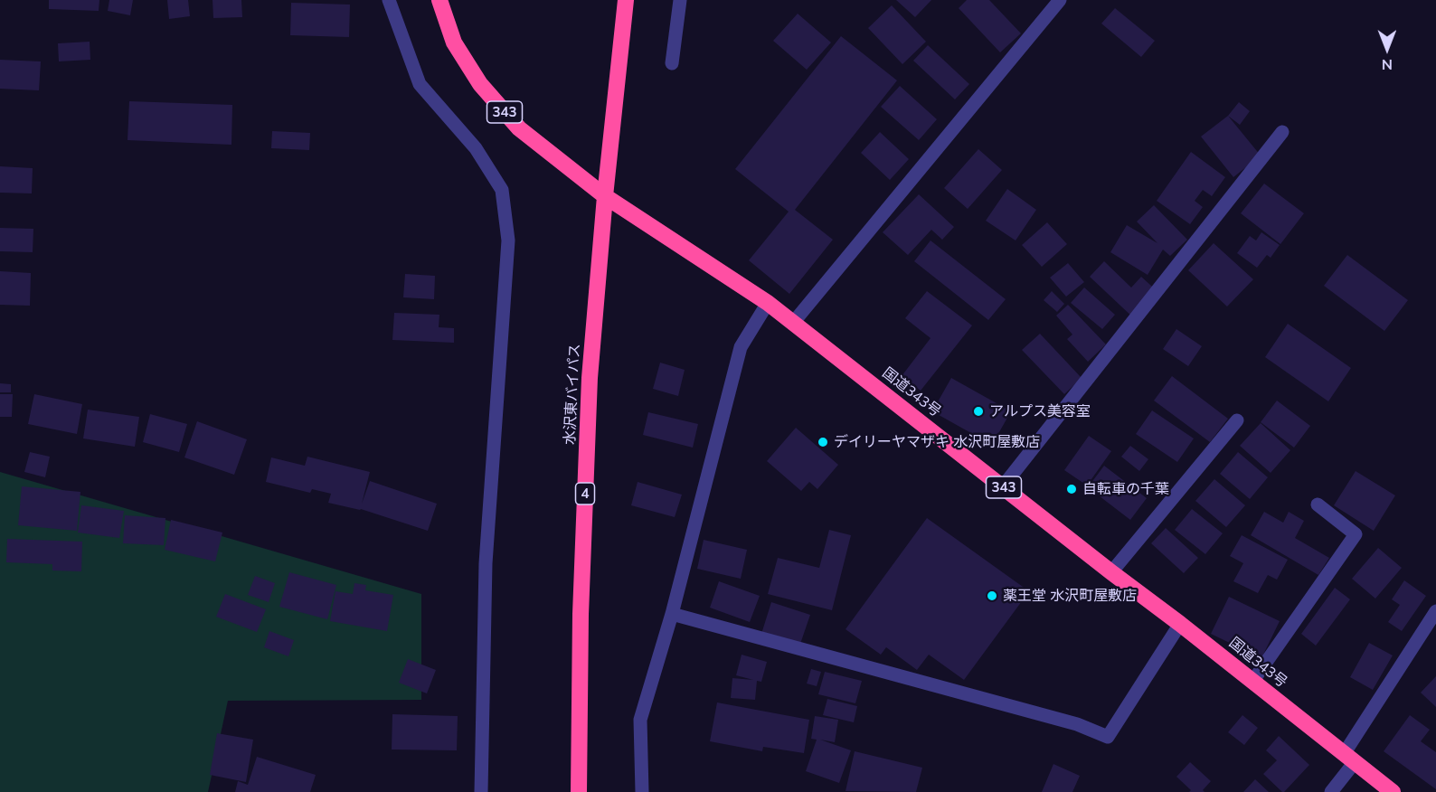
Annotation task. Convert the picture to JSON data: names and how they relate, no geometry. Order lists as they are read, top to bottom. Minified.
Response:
{"streets":{"highway":["343","国道343号","水沢東バイパス","4"]},"crossings":[["国道343号","水沢東バイパス"]],"places":["アルプス美容室","デイリーヤマザキ 水沢町屋敷店","自転車の千葉","薬王堂 水沢町屋敷店"],"north":"bottom"}
